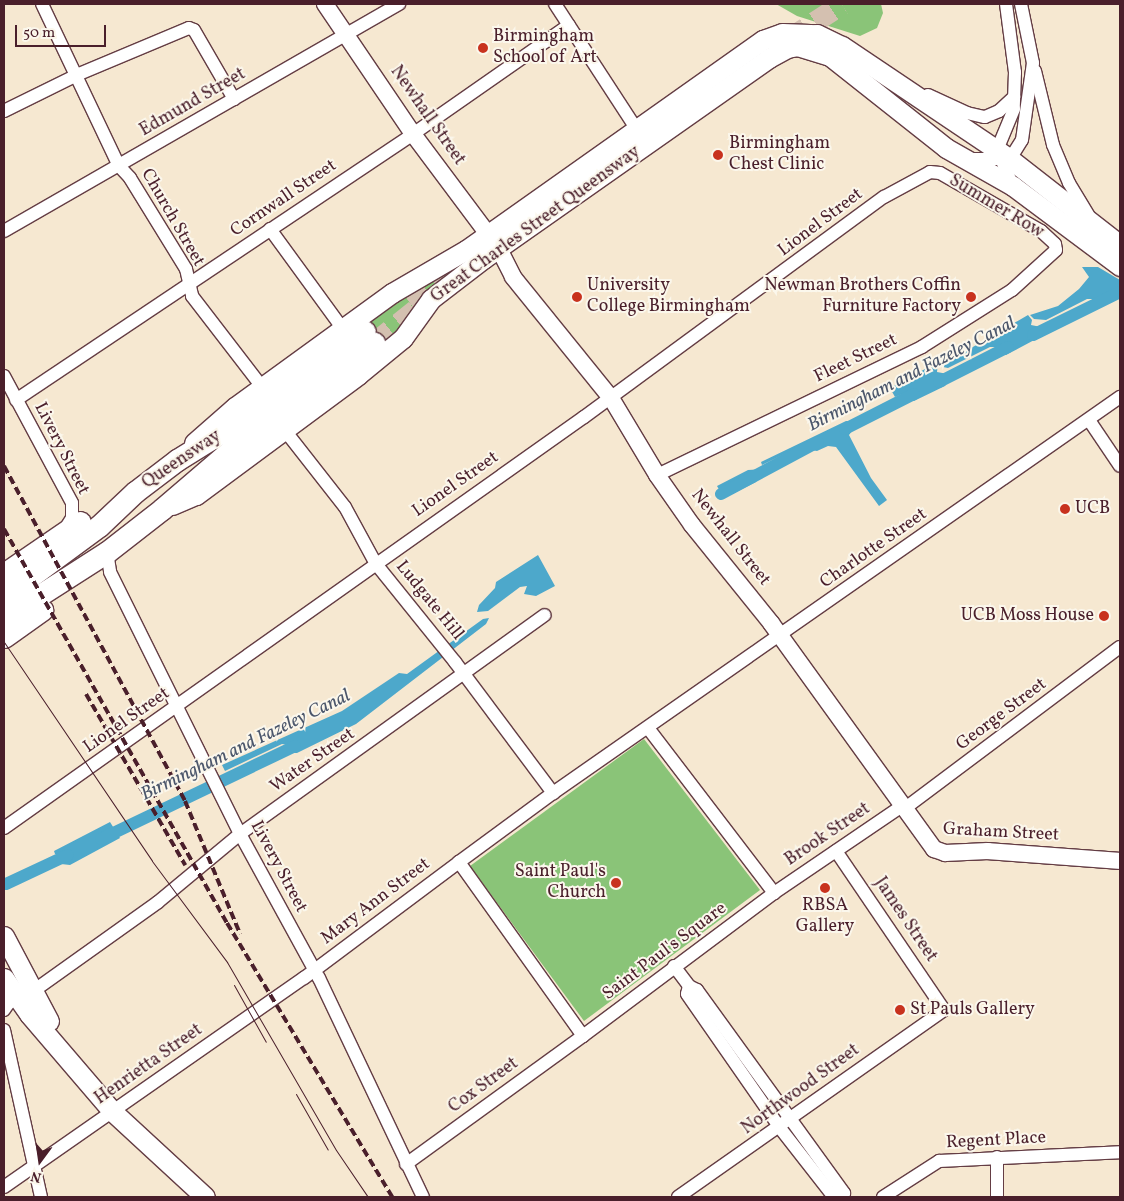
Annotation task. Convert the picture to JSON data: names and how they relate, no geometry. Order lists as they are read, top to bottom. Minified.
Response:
{"streets":{"highway":["Great Charles Street Queensway","Queensway"],"main road":["Summer Row"],"street":["Edmund Street","Newhall Street","Cornwall Street","Church Street","Lionel Street","Fleet Street","Livery Street","Charlotte Street","Ludgate Hill","George Street","Water Street","Graham Street","Brook Street","Mary Ann Street","James Street","Saint Paul's Square","Henrietta Street","Cox Street","Northwood Street","Regent Place"]},"crossings":[["Edmund Street","Newhall Street"],["Edmund Street","Church Street"],["Newhall Street","Cornwall Street"],["Newhall Street","Lionel Street"],["Newhall Street","Great Charles Street Queensway"],["Newhall Street","Fleet Street"],["Newhall Street","Charlotte Street"],["Newhall Street","George Street"],["Newhall Street","Graham Street"],["Newhall Street","Brook Street"],["Cornwall Street","Church Street"],["Cornwall Street","Livery Street"],["Summer Row","Lionel Street"],["Summer Row","Great Charles Street Queensway"],["Summer Row","Fleet Street"],["Church Street","Great Charles Street Queensway"],["Lionel Street","Livery Street"],["Lionel Street","Ludgate Hill"],["Great Charles Street Queensway","Livery Street"],["Great Charles Street Queensway","Queensway"],["Great Charles Street Queensway","Ludgate Hill"],["Livery Street","Water Street"],["Livery Street","Mary Ann Street"],["Livery Street","Henrietta Street"],["Livery Street","Cox Street"],["Ludgate Hill","Water Street"],["George Street","Graham Street"],["George Street","Brook Street"],["Graham Street","Brook Street"],["Brook Street","James Street"],["Brook Street","Saint Paul's Square"],["Mary Ann Street","Henrietta Street"],["James Street","Northwood Street"],["Saint Paul's Square","Cox Street"]],"water":["Birmingham and Fazeley Canal"],"places":["Birmingham School of Art","Birmingham Chest Clinic","University College Birmingham","Newman Brothers Coffin Furniture Factory","UCB","UCB Moss House","Saint Paul's Church","RBSA Gallery","St Pauls Gallery"],"scale_bar":"50 m","north":"bottom"}
